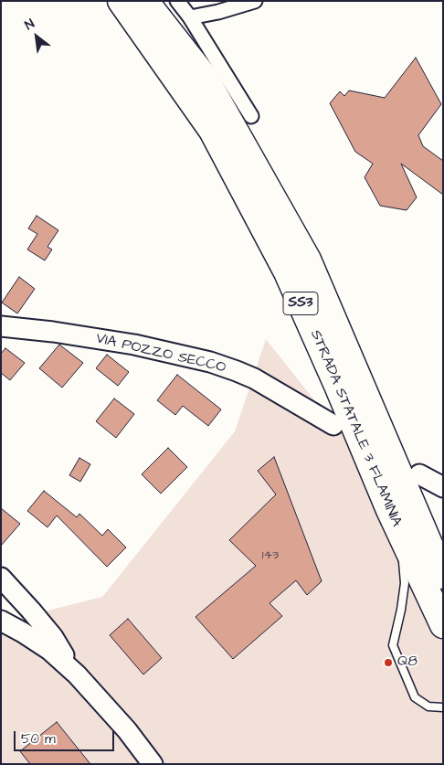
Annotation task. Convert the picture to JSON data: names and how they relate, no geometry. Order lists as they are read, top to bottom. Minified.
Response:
{"streets":{"highway":["SS3","STRADA STATALE 3 FLAMINIA"],"main road":["VIA POZZO SECCO"]},"places":["Q8"],"house_numbers":["143"],"scale_bar":"50 m","north":"top left"}
